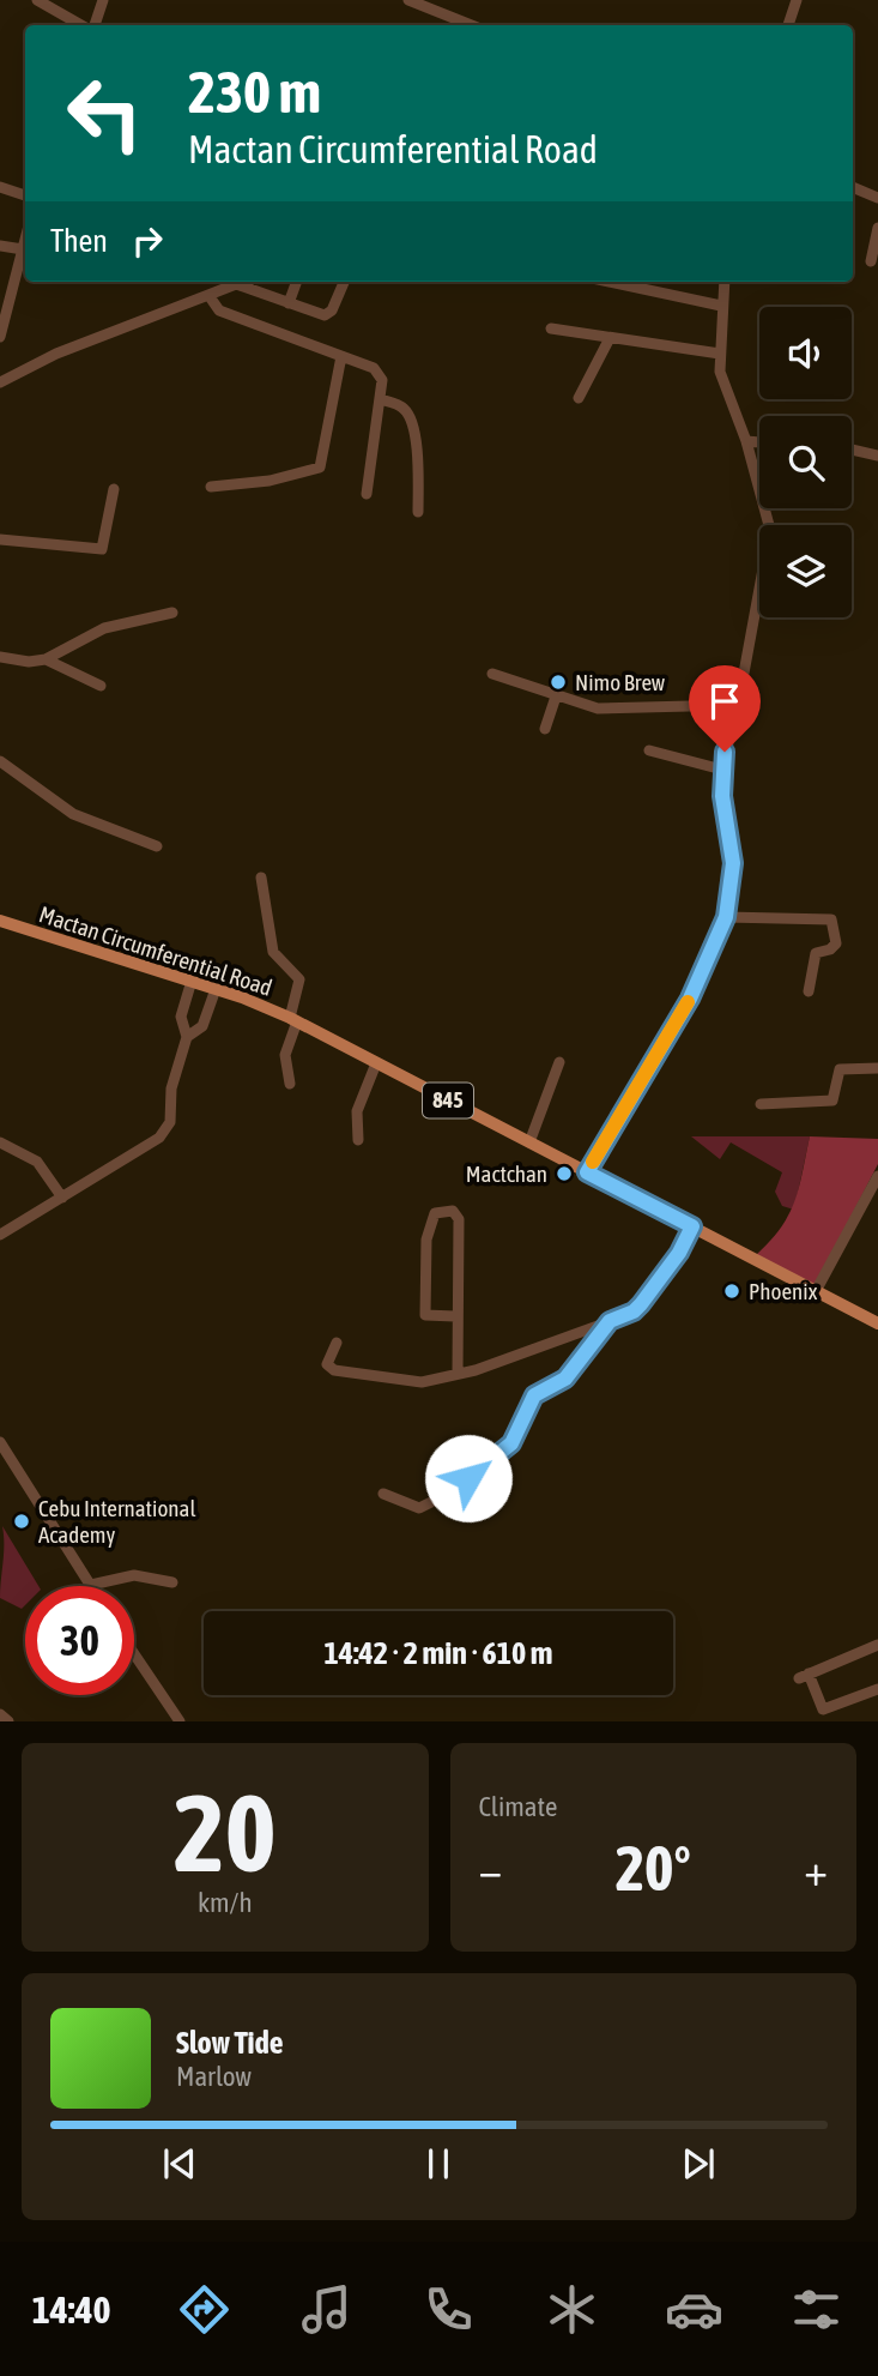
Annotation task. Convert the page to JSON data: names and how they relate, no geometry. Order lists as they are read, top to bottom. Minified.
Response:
{"streets":{"main road":["Mactan Circumferential Road","845"]},"places":["Nimo Brew","Mactchan","Phoenix","Cebu International Academy"],"page":{"turn":["230 m","Mactan Circumferential Road"],"then":"Then","limit":"30","trip":"14:42 · 2 min · 610 m","tile":[["20","km/h"],"Climate"],"heat":["−","20°","+"],"song":["Slow Tide","Marlow"],"tabs":"14:40"}}
